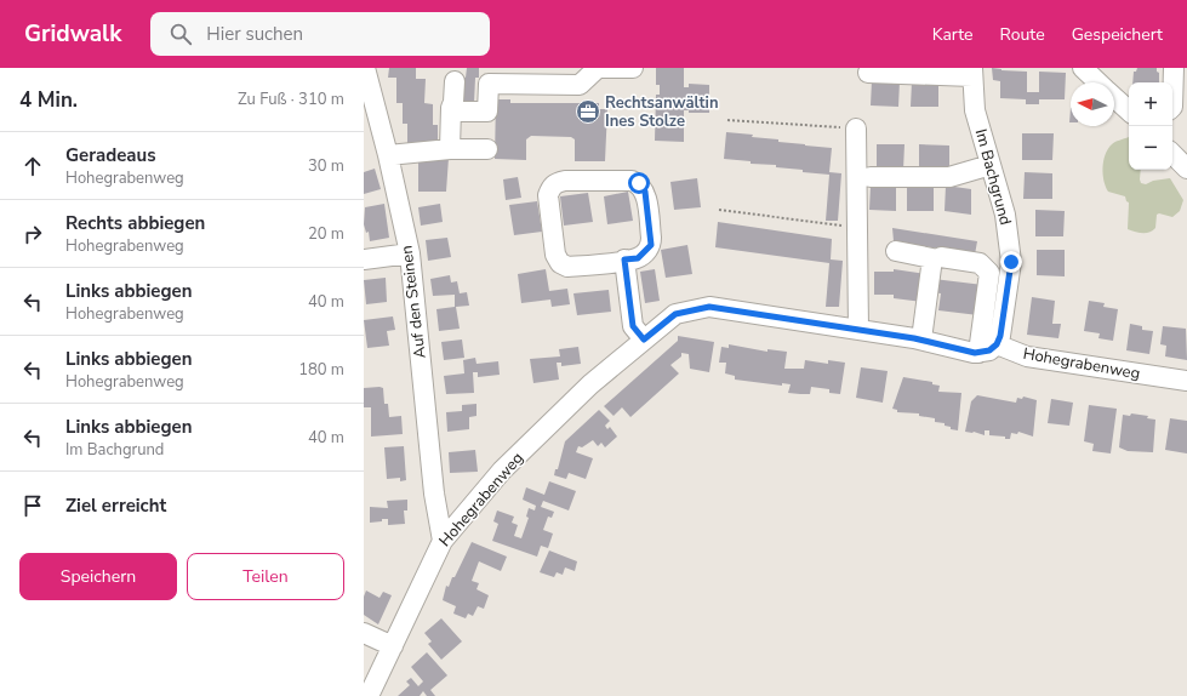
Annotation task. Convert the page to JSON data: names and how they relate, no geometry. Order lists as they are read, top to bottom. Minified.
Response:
{"streets":{"street":["Im Bachgrund","Auf den Steinen","Hohegrabenweg"]},"crossings":[["Im Bachgrund","Hohegrabenweg"],["Auf den Steinen","Hohegrabenweg"]],"places":{"office":["Rechtsanwältin Ines Stolze"]},"north":"left","page":{"header":"Gridwalk","search":"Hier suchen","nav":["Karte","Route","Gespeichert"],"heading":["4 Min.","Zu Fuß · 310 m"],"map_buttons":["+","−"],"list":[["Geradeaus","Hohegrabenweg","30 m"],["Rechts abbiegen","Hohegrabenweg","20 m"],["Links abbiegen","Hohegrabenweg","40 m"],["Links abbiegen","Hohegrabenweg","180 m"],["Links abbiegen","Im Bachgrund","40 m"],"Ziel erreicht"],"buttons":["Speichern","Teilen"]}}
